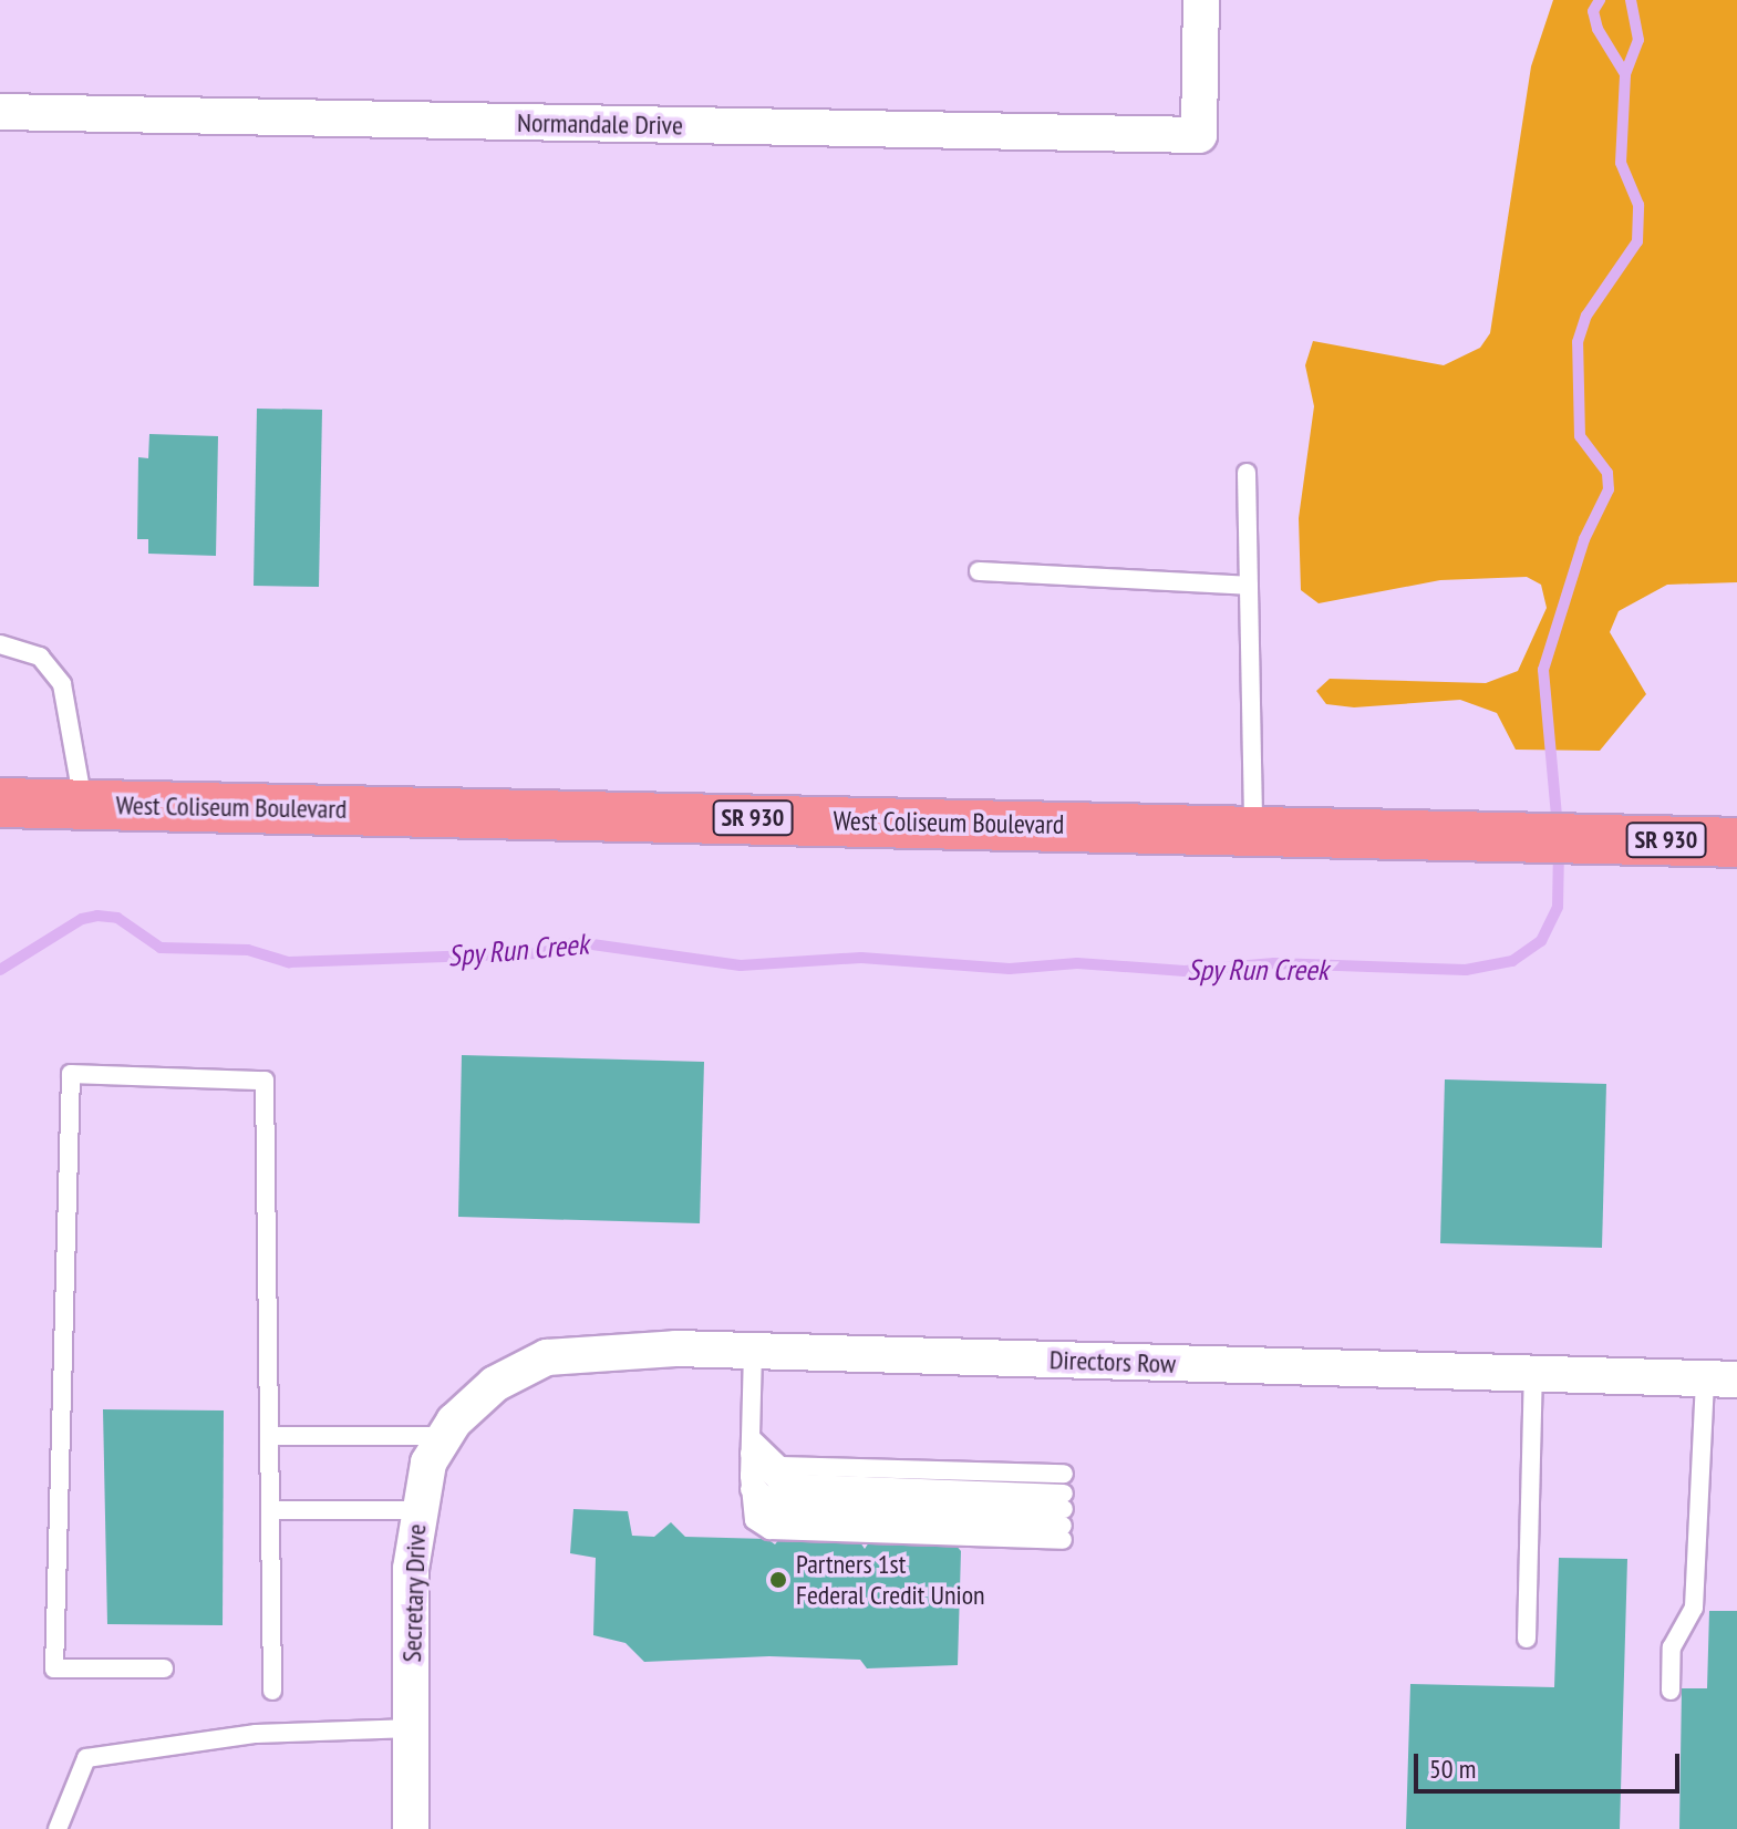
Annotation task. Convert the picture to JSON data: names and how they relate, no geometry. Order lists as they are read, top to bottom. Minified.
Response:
{"streets":{"highway":["West Coliseum Boulevard","SR 930"],"street":["Normandale Drive","Directors Row","Secretary Drive"]},"crossings":[["Directors Row","Secretary Drive"]],"water":["Spy Run Creek"],"places":["Partners 1st Federal Credit Union"],"scale_bar":"50 m"}
